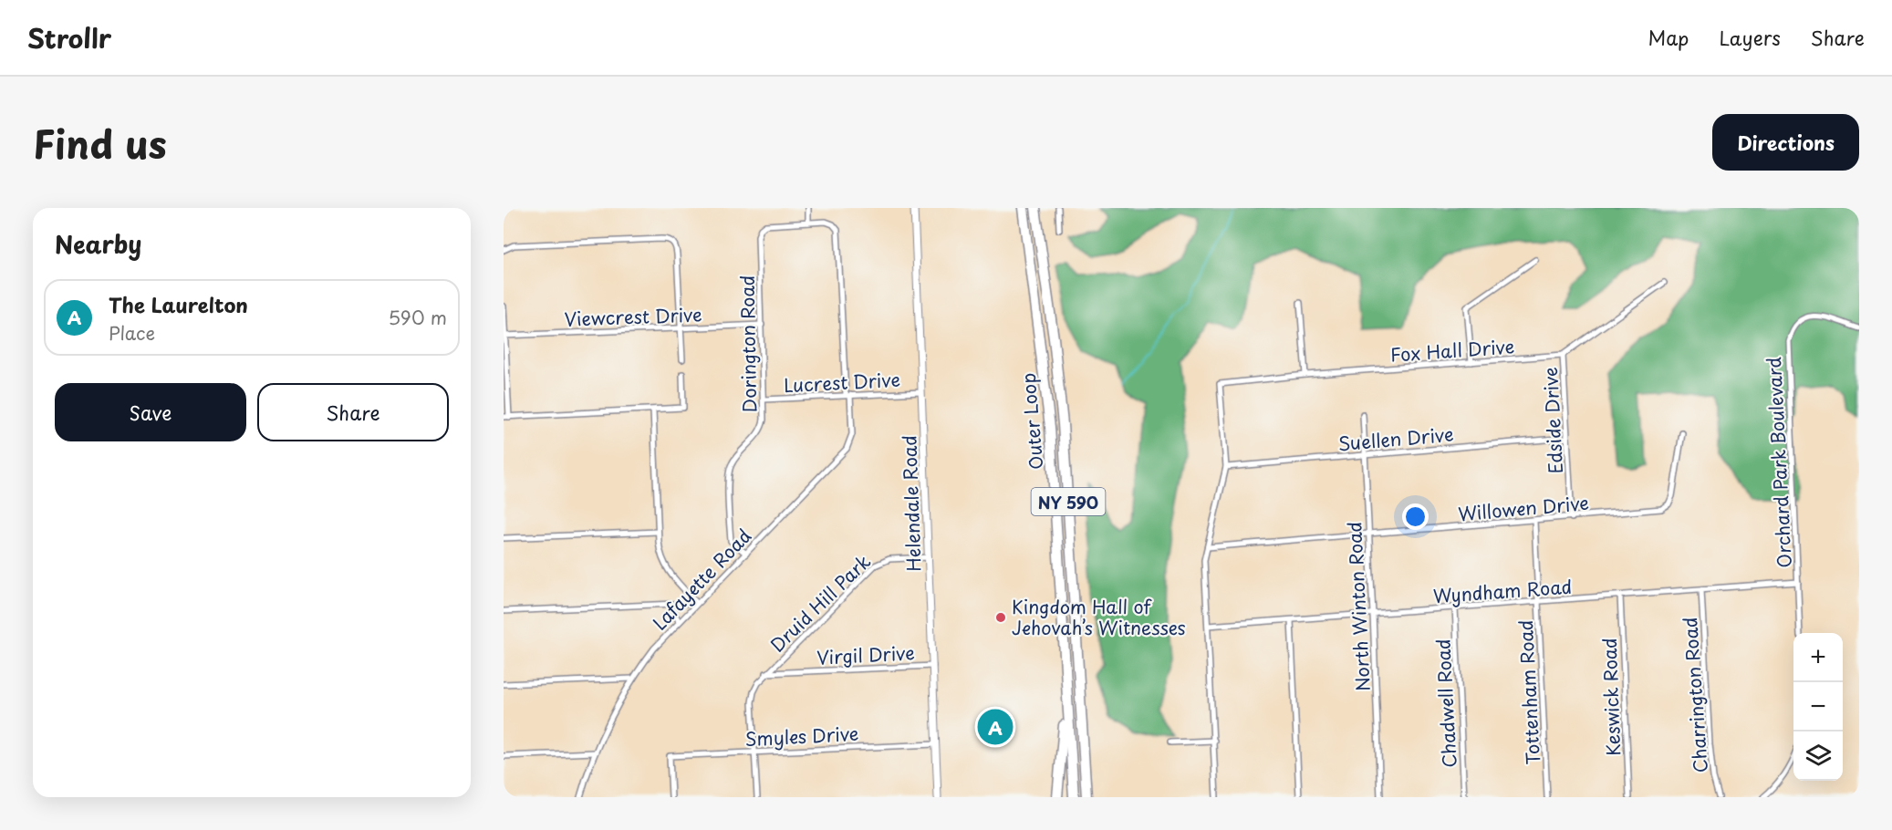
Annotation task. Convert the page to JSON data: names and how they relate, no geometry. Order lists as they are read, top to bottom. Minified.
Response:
{"streets":{"highway":["Outer Loop","NY 590"],"street":["Viewcrest Drive","Dorington Road","Fox Hall Drive","Lucrest Drive","Edside Drive","Suellen Drive","Orchard Park Boulevard","Helendale Road","Willowen Drive","Lafayette Road","Wyndham Road","Druid Hill Park","North Winton Road","Virgil Drive","Tottenham Road","Charrington Road","Keswick Road","Chadwell Road","Smyles Drive"]},"crossings":[["Viewcrest Drive","Dorington Road"],["Dorington Road","Lucrest Drive"],["Dorington Road","Lafayette Road"],["Fox Hall Drive","Edside Drive"],["Fox Hall Drive","Suellen Drive"],["Lucrest Drive","Helendale Road"],["Lucrest Drive","Lafayette Road"],["Edside Drive","Suellen Drive"],["Edside Drive","Willowen Drive"],["Suellen Drive","North Winton Road"],["Orchard Park Boulevard","Wyndham Road"],["Helendale Road","Druid Hill Park"],["Helendale Road","Virgil Drive"],["Helendale Road","Smyles Drive"],["Willowen Drive","North Winton Road"],["Willowen Drive","Tottenham Road"],["Wyndham Road","North Winton Road"],["Wyndham Road","Tottenham Road"],["Wyndham Road","Charrington Road"],["Wyndham Road","Keswick Road"],["Wyndham Road","Chadwell Road"],["Druid Hill Park","Virgil Drive"],["Druid Hill Park","Smyles Drive"]],"places":["Kingdom Hall of Jehovah’s Witnesses"],"page":{"header":"Strollr","nav":["Map","Layers","Share"],"title":"Find us","buttons":["Directions",["Save","Share"]],"heading":"Nearby","list":[{"mark":"A","name":"The Laurelton","note":"Place","value":"590 m"}],"map_buttons":["+","−"],"pins":"A"}}
